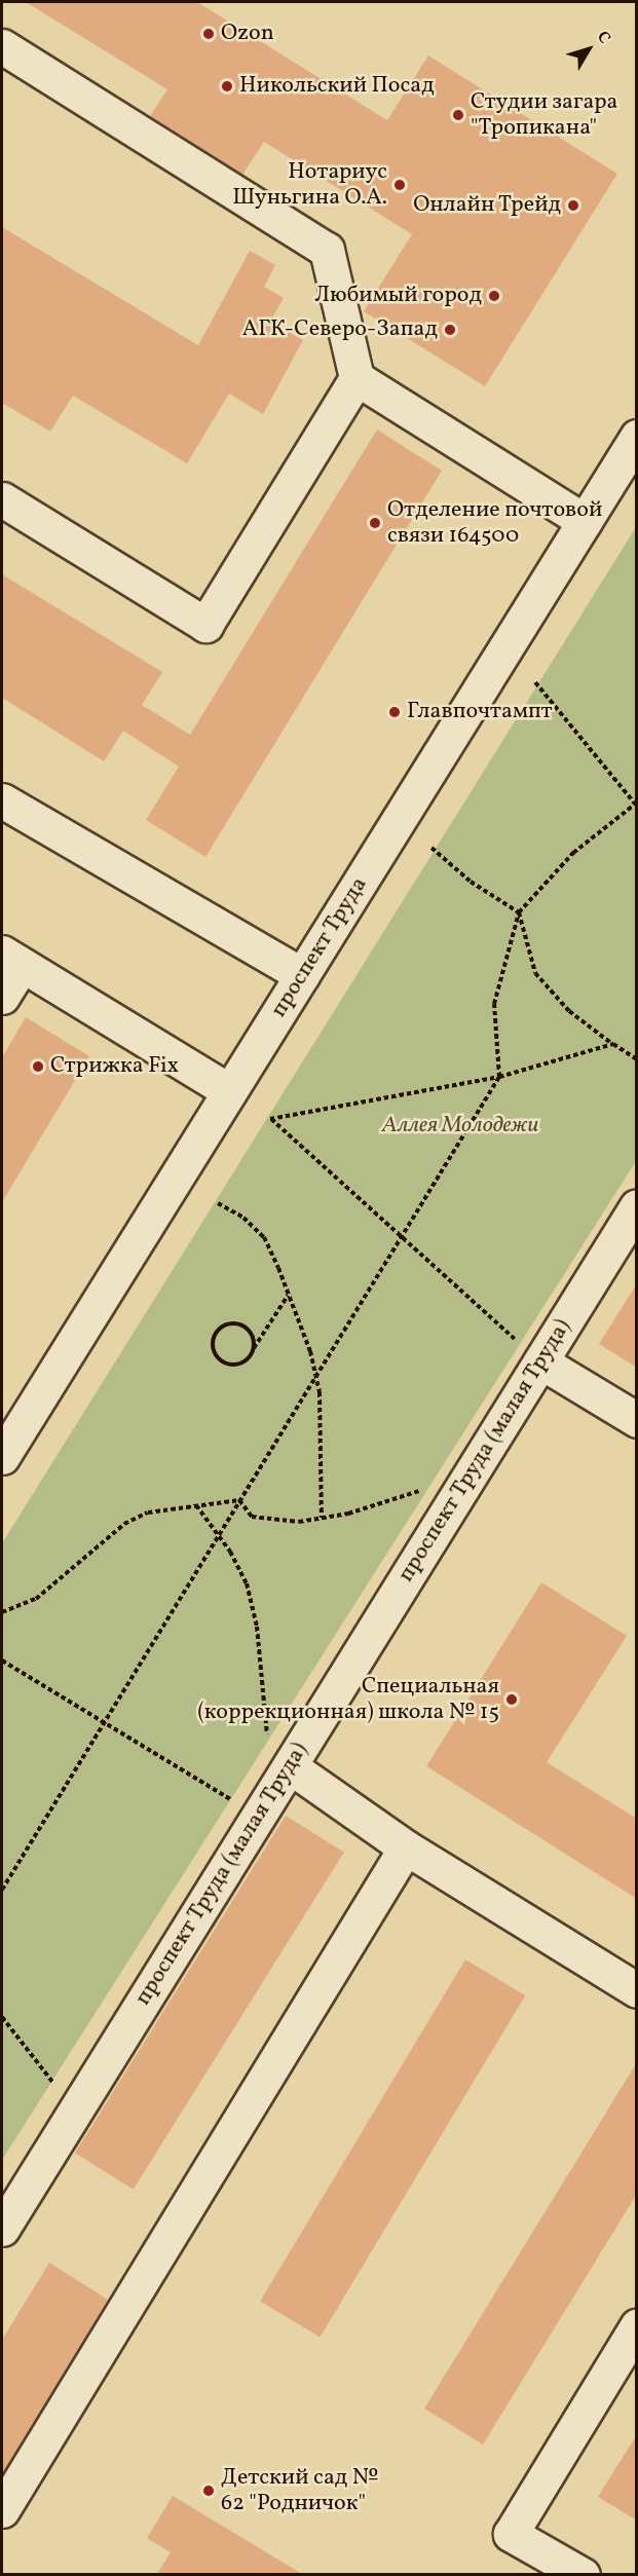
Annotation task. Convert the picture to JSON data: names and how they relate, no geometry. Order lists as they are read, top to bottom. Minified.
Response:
{"streets":{"street":["проспект Труда","проспект Труда (малая Труда)"]},"parks":["Аллея Молодежи"],"places":["Ozon","Никольский Посад","Студии загара \"Тропикана\"","Нотариус Шуньгина О.А.","Онлайн Трейд","Любимый город","АГК-Северо-Запад","Отделение почтовой связи 164500","Главпочтампт","Стрижка Fix","Специальная (коррекционная) школа № 15","Детский сад № 62 \"Родничок\""],"north":"top right"}
